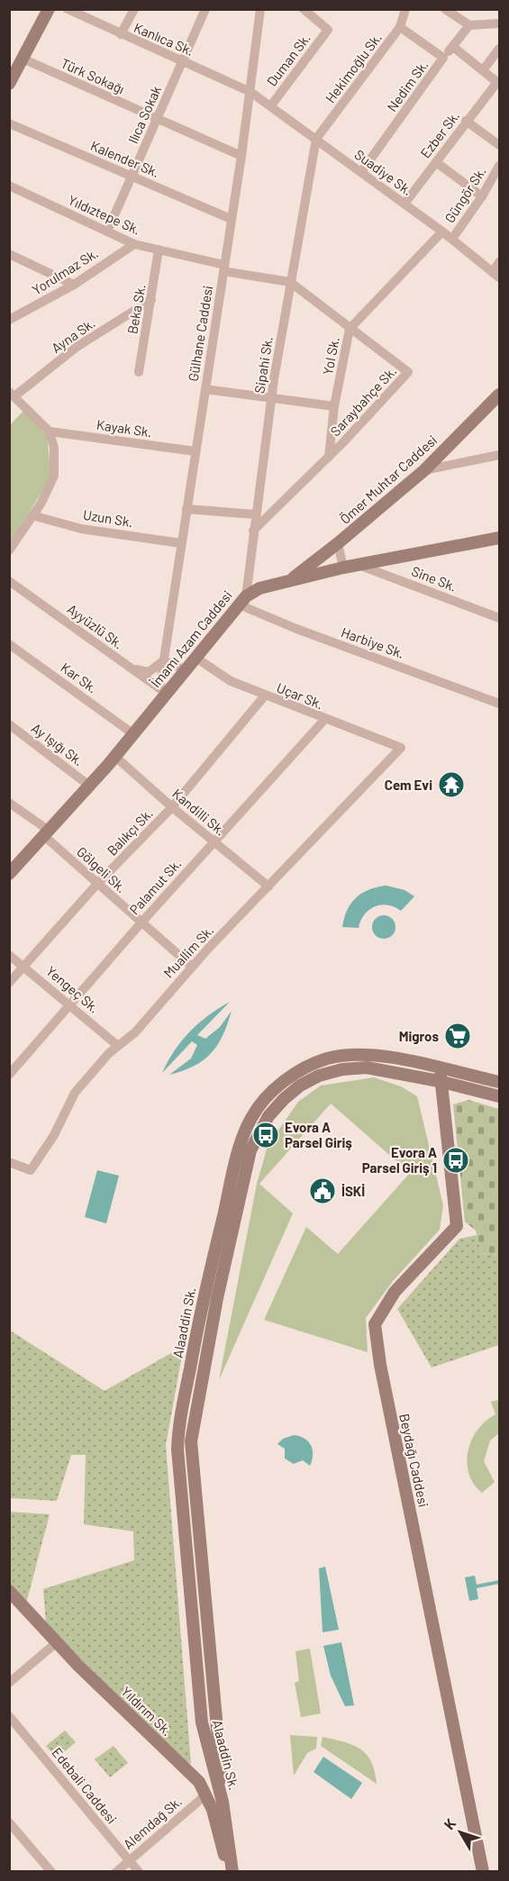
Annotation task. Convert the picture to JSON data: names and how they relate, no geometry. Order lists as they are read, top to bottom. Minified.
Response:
{"streets":{"street":["Kanlıca Sk.","Duman Sk.","Hekimoğlu Sk.","Türk Sokağı","Nedim Sk.","llıca Sokak","Ezber Sk.","Kalender Sk.","Suadiye Sk.","Güngör Sk.","Yıldıztepe Sk.","Yorulmaz Sk.","Beka Sk.","Gülhane Caddesi","Ayna Sk.","Yol Sk.","Sipahi Sk.","Saraybahçe Sk.","Kayak Sk.","Ömer Muhtar Caddesi","Uzun Sk.","Sine Sk.","Ayyüzlü Sk.","İmamı Azam Caddesi","Harbiye Sk.","Kar Sk.","Uçar Sk.","Ay Işığı Sk.","Kandilli Sk.","Balıkçı Sk.","Gölgeli Sk.","Palamut Sk.","Muallim Sk.","Yengeç Sk.","Alaaddin Sk.","Beydağı Caddesi","Yıldırım Sk.","Edebali Caddesi","Alemdağ Sk."]},"crossings":[["Kanlıca Sk.","llıca Sokak"],["Kanlıca Sk.","Suadiye Sk."],["Kanlıca Sk.","Gülhane Caddesi"],["Duman Sk.","Suadiye Sk."],["Hekimoğlu Sk.","Nedim Sk."],["Hekimoğlu Sk.","Suadiye Sk."],["Hekimoğlu Sk.","Sipahi Sk."],["Türk Sokağı","llıca Sokak"],["Türk Sokağı","Gülhane Caddesi"],["Nedim Sk.","Suadiye Sk."],["llıca Sokak","Kalender Sk."],["llıca Sokak","Yıldıztepe Sk."],["Ezber Sk.","Suadiye Sk."],["Kalender Sk.","Gülhane Caddesi"],["Suadiye Sk.","Güngör Sk."],["Suadiye Sk.","Gülhane Caddesi"],["Suadiye Sk.","Yol Sk."],["Suadiye Sk.","Sipahi Sk."],["Yıldıztepe Sk.","Yorulmaz Sk."],["Yıldıztepe Sk.","Beka Sk."],["Yıldıztepe Sk.","Gülhane Caddesi"],["Yıldıztepe Sk.","Saraybahçe Sk."],["Beka Sk.","Ayna Sk."],["Gülhane Caddesi","Saraybahçe Sk."],["Gülhane Caddesi","Kayak Sk."],["Gülhane Caddesi","Uzun Sk."],["Gülhane Caddesi","Ayyüzlü Sk."],["Gülhane Caddesi","İmamı Azam Caddesi"],["Yol Sk.","Saraybahçe Sk."],["Sipahi Sk.","Saraybahçe Sk."],["Sipahi Sk.","İmamı Azam Caddesi"],["Sipahi Sk.","Harbiye Sk."],["Ömer Muhtar Caddesi","İmamı Azam Caddesi"],["Sine Sk.","İmamı Azam Caddesi"],["Ayyüzlü Sk.","İmamı Azam Caddesi"],["İmamı Azam Caddesi","Harbiye Sk."],["İmamı Azam Caddesi","Kar Sk."],["İmamı Azam Caddesi","Uçar Sk."],["İmamı Azam Caddesi","Ay Işığı Sk."],["İmamı Azam Caddesi","Kandilli Sk."],["İmamı Azam Caddesi","Gölgeli Sk."],["Uçar Sk.","Balıkçı Sk."],["Uçar Sk.","Palamut Sk."],["Uçar Sk.","Muallim Sk."],["Kandilli Sk.","Balıkçı Sk."],["Kandilli Sk.","Palamut Sk."],["Kandilli Sk.","Muallim Sk."],["Balıkçı Sk.","Gölgeli Sk."],["Balıkçı Sk.","Yengeç Sk."],["Gölgeli Sk.","Palamut Sk."],["Gölgeli Sk.","Muallim Sk."],["Palamut Sk.","Yengeç Sk."],["Muallim Sk.","Yengeç Sk."],["Alaaddin Sk.","Beydağı Caddesi"],["Alaaddin Sk.","Yıldırım Sk."],["Yıldırım Sk.","Alemdağ Sk."],["Edebali Caddesi","Alemdağ Sk."]],"places":{"temple":["Cem Evi"],"supermarket":["Migros"],"bus stop":["Evora A Parsel Giriş","Evora A Parsel Giriş 1"],"public building":["İSKİ"]},"north":"top left"}
